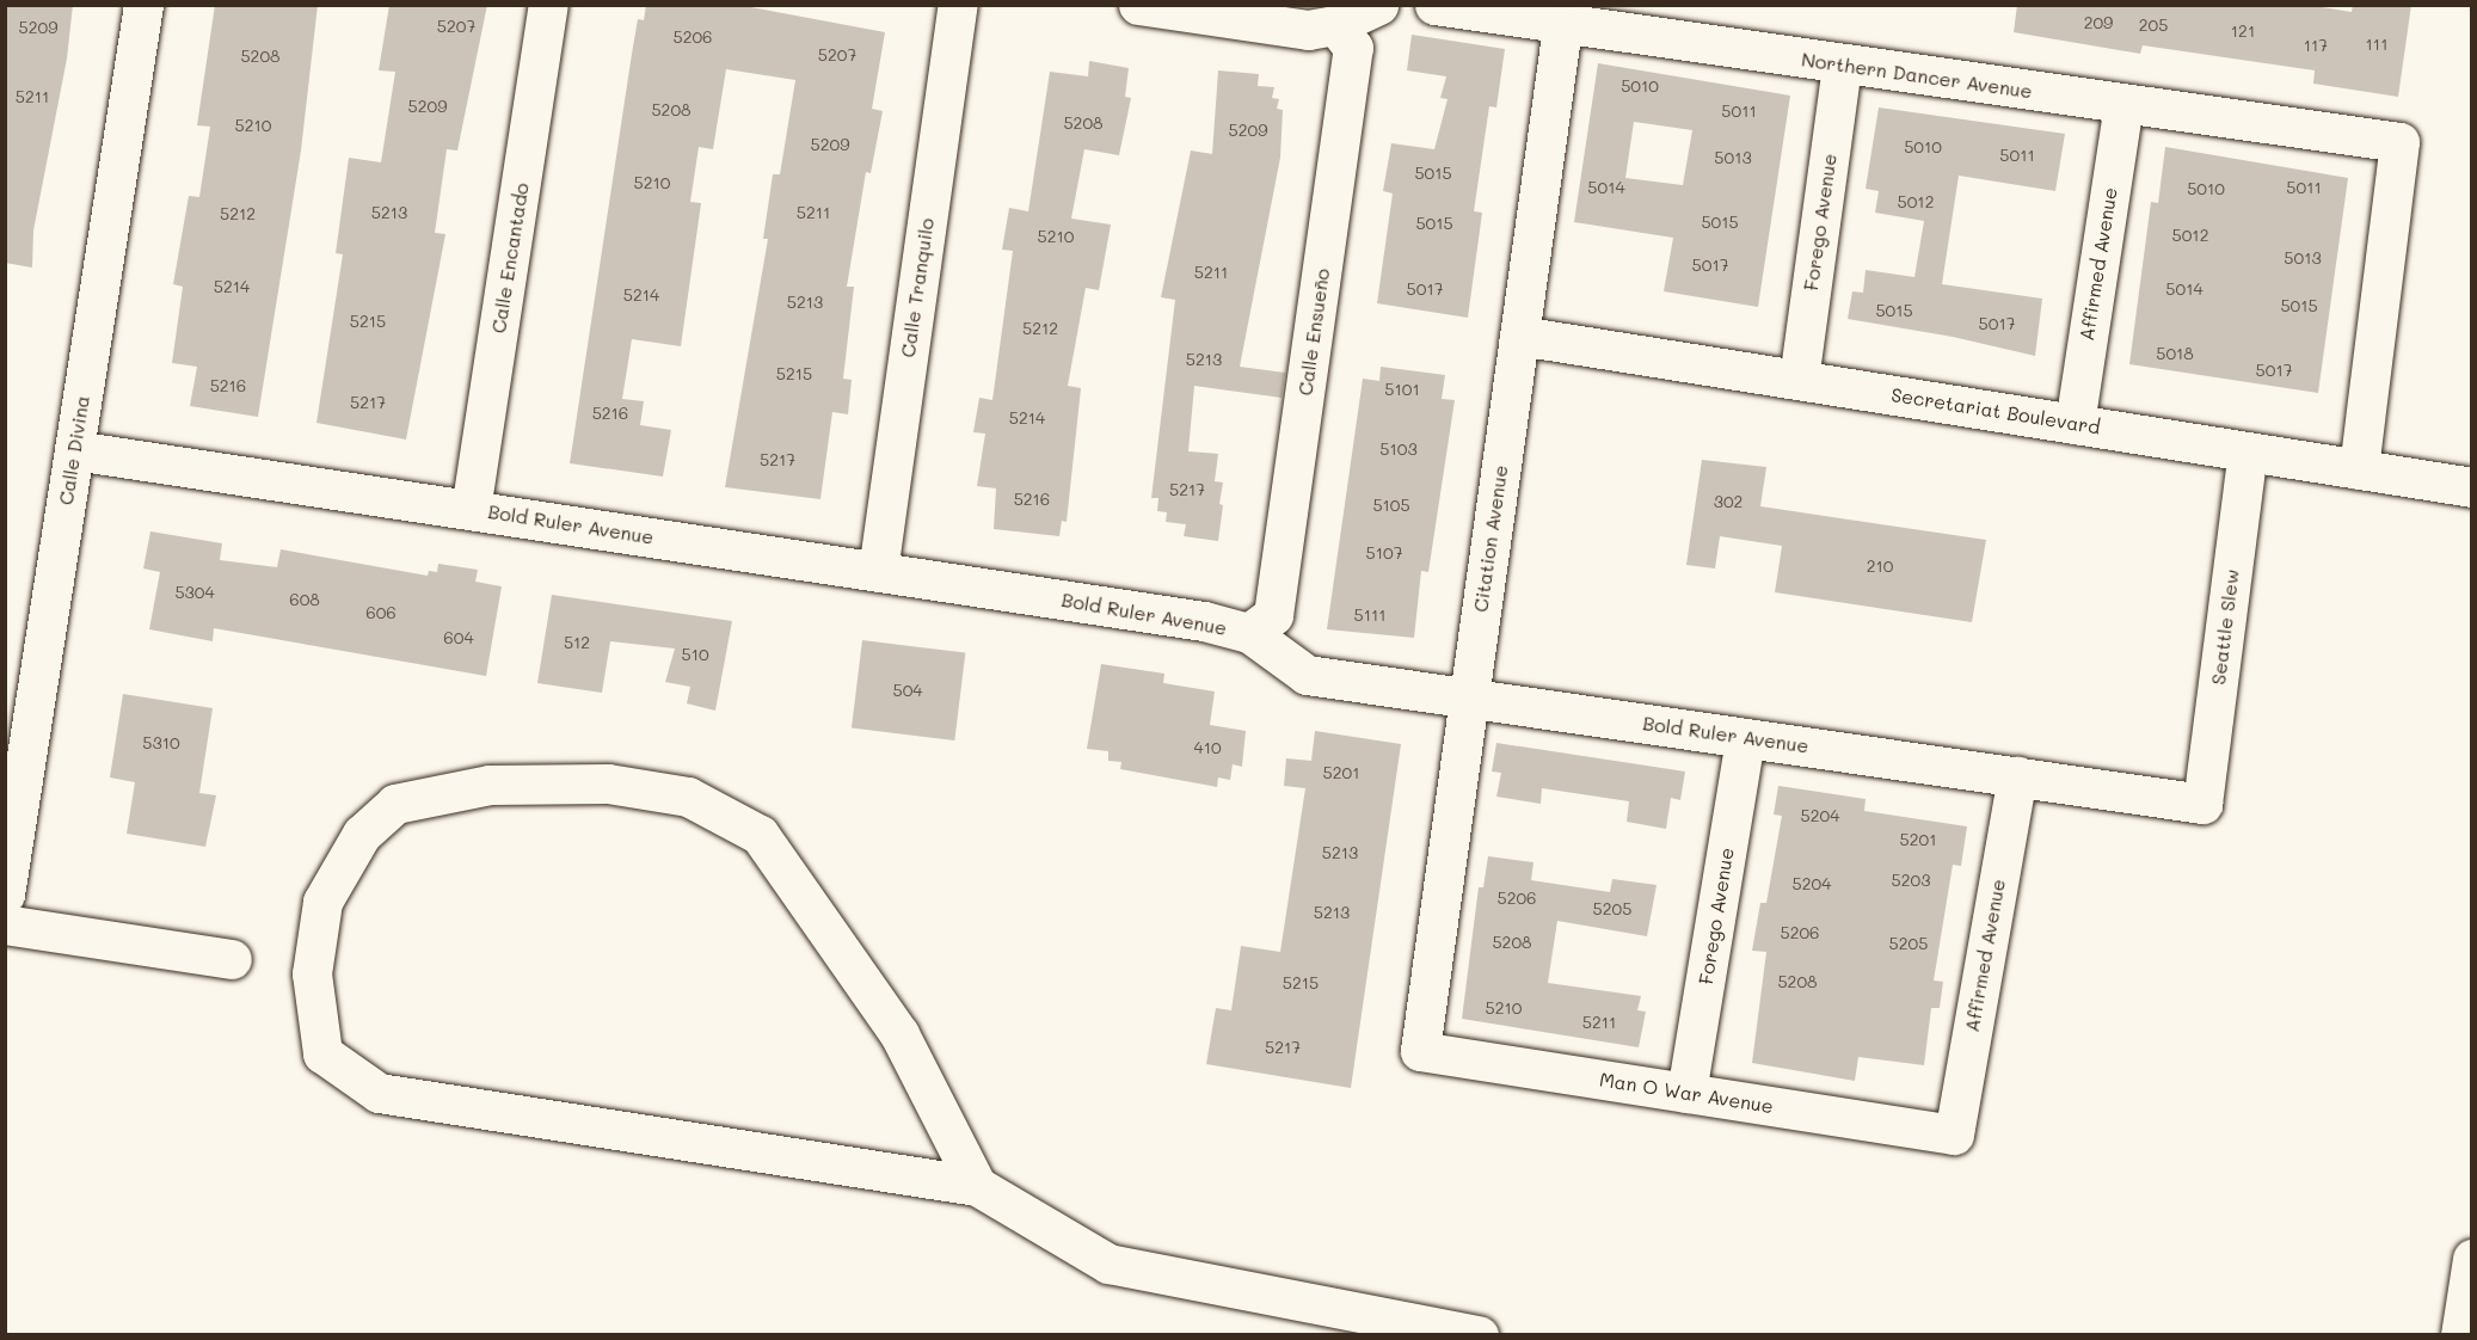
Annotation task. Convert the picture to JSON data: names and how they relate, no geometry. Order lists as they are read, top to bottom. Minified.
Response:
{"streets":{"street":["Northern Dancer Avenue","Forego Avenue","Calle Encantado","Affirmed Avenue","Calle Tranquilo","Calle Ensueño","Secretariat Boulevard","Calle Divina","Bold Ruler Avenue","Citation Avenue","Seattle Slew","Man O War Avenue"]},"crossings":[["Northern Dancer Avenue","Forego Avenue"],["Northern Dancer Avenue","Affirmed Avenue"],["Northern Dancer Avenue","Secretariat Boulevard"],["Northern Dancer Avenue","Citation Avenue"],["Forego Avenue","Secretariat Boulevard"],["Forego Avenue","Bold Ruler Avenue"],["Forego Avenue","Man O War Avenue"],["Calle Encantado","Bold Ruler Avenue"],["Affirmed Avenue","Secretariat Boulevard"],["Affirmed Avenue","Bold Ruler Avenue"],["Affirmed Avenue","Man O War Avenue"],["Calle Tranquilo","Bold Ruler Avenue"],["Calle Ensueño","Bold Ruler Avenue"],["Secretariat Boulevard","Citation Avenue"],["Secretariat Boulevard","Seattle Slew"],["Calle Divina","Bold Ruler Avenue"],["Bold Ruler Avenue","Citation Avenue"],["Bold Ruler Avenue","Seattle Slew"],["Citation Avenue","Man O War Avenue"]],"house_numbers":["209","205","5207","5209","121","5206","111","117","5207","5208","5010","5211","5209","5208","5011","5208","5210","5209","5209","5010","5011","5013","5015","5210","5014","5011","5010","5012","5213","5211","5212","5015","5015","5012","5210","5013","5017","5211","5214","5017","5014","5214","5213","5015","5015","5215","5017","5212","5018","5213","5017","5215","5216","5101","5217","5216","5214","5103","5217","5217","5216","302","5105","5107","210","5304","608","606","5111","604","512","510","504","5310","410","5201","5204","5201","5213","5203","5204","5206","5205","5213","5206","5208","5205","5208","5215","5210","5211","5217"]}
